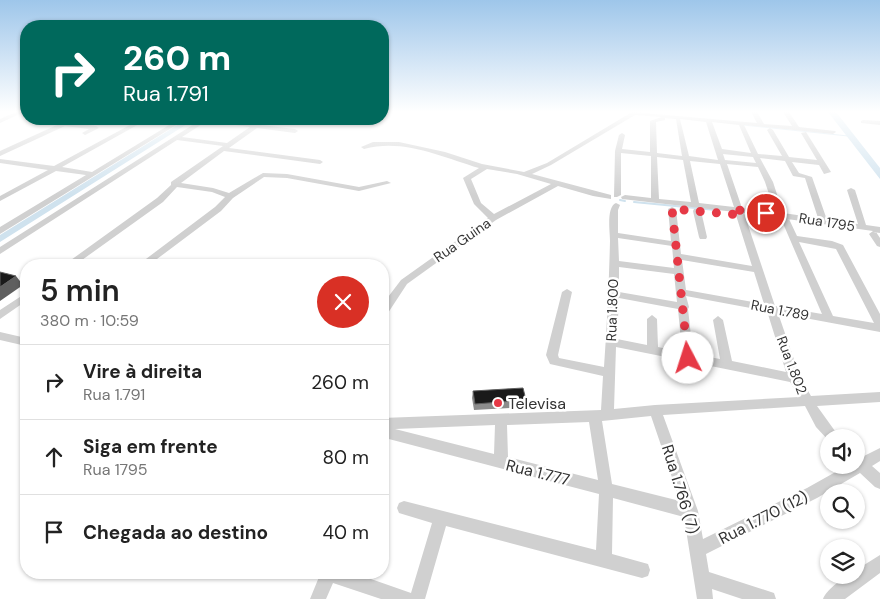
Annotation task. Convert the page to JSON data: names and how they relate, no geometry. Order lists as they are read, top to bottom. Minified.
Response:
{"streets":{"street":["Rua 1795","Rua Guina","Rua 1.800","Rua 1.789","Rua 1.802","Rua 1.777","Rua 1.766 (7)","Rua 1.770 (12)"]},"crossings":[["Rua 1.800","Rua 1.777"],["Rua 1.789","Rua 1.802"],["Rua 1.777","Rua 1.766 (7)"],["Rua 1.766 (7)","Rua 1.770 (12)"]],"places":["Televisa"],"page":{"turn":["260 m","Rua 1.791"],"heading":["5 min","380 m · 10:59"],"list":[{"name":"Vire à direita","note":"Rua 1.791","value":"260 m"},{"name":"Siga em frente","note":"Rua 1795","value":"80 m"},{"name":"Chegada ao destino","value":"40 m"}]}}
